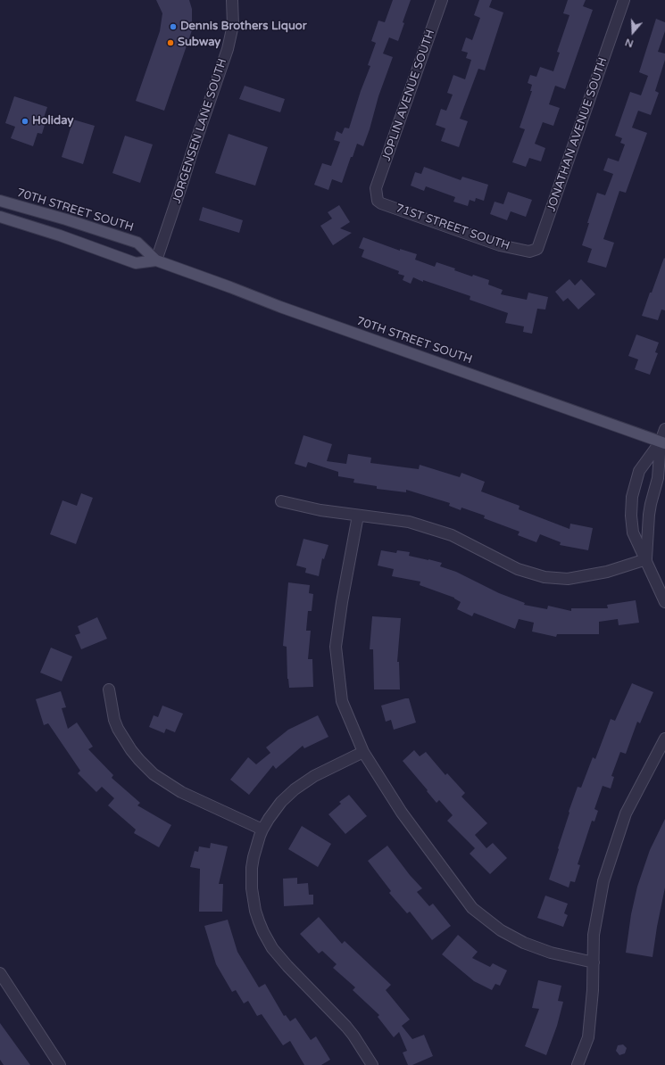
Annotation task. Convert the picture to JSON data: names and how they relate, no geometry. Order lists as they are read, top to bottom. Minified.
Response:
{"streets":{"main road":["70TH STREET SOUTH"],"street":["JOPLIN AVENUE SOUTH","JORGENSEN LANE SOUTH","JONATHAN AVENUE SOUTH","71ST STREET SOUTH"]},"crossings":[["JOPLIN AVENUE SOUTH","71ST STREET SOUTH"],["JORGENSEN LANE SOUTH","70TH STREET SOUTH"],["JONATHAN AVENUE SOUTH","71ST STREET SOUTH"]],"places":["Dennis Brothers Liquor","Subway","Holiday"],"north":"bottom"}
